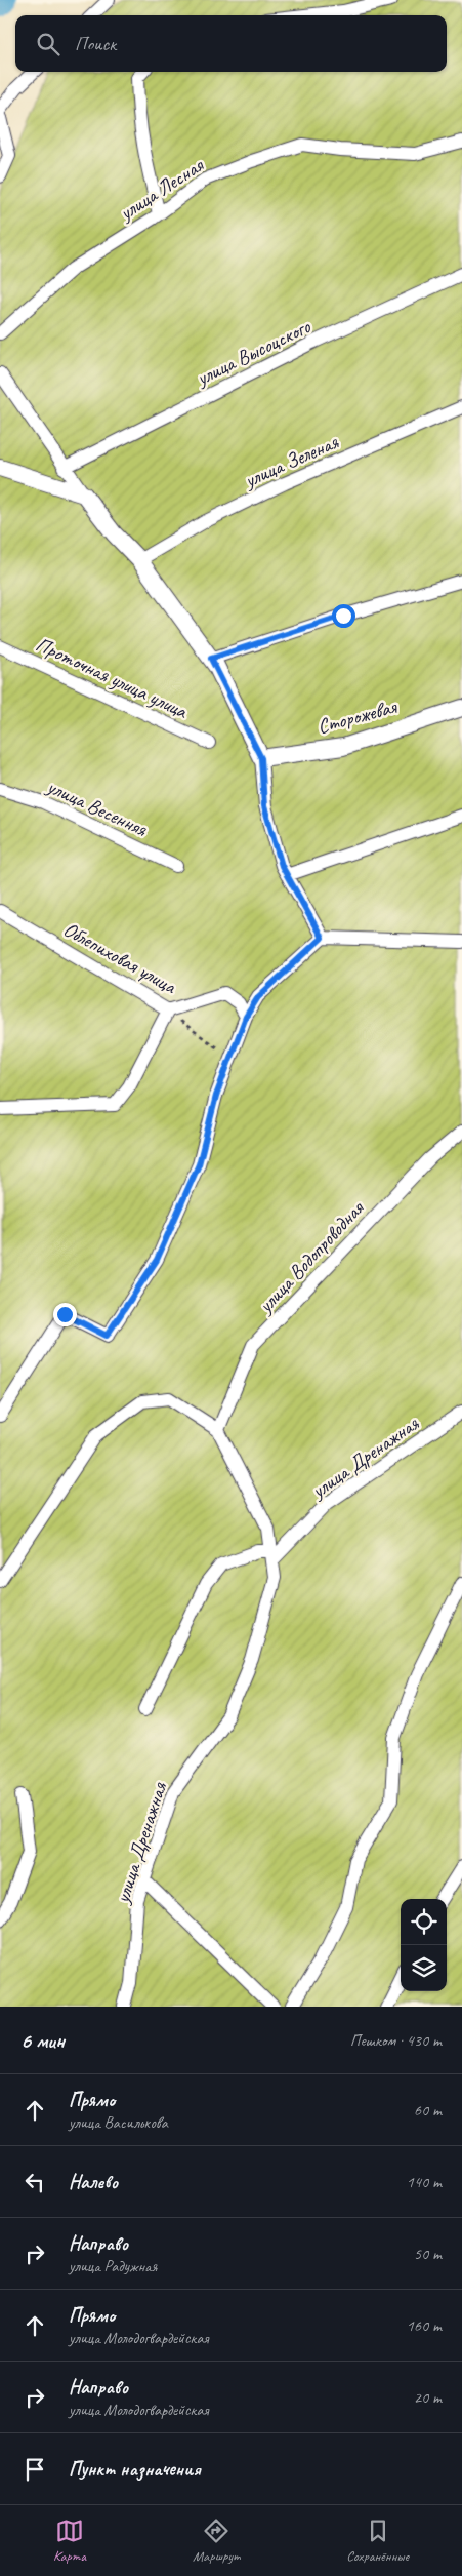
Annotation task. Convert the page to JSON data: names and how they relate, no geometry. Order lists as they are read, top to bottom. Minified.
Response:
{"streets":{"street":["улица Лесная","улица Высоцского","улица Зеленая","Проточная улица улица","Сторожевая","улица Весенняя","Облепиховая улица","улица Водопроводная","улица Дренажная"]},"crossings":[["улица Водопроводная","улица Дренажная"]],"page":{"search":"Поиск","heading":["6 мин","Пешком · 430 m"],"list":[["Прямо","улица Василькова","60 m"],["Налево","140 m"],["Направо","улица Радужная","50 m"],["Прямо","улица Молодогвардейская","160 m"],["Направо","улица Молодогвардейская","20 m"],"Пункт назначения"],"nav":["Карта","Маршрут","Сохранённые"]}}
